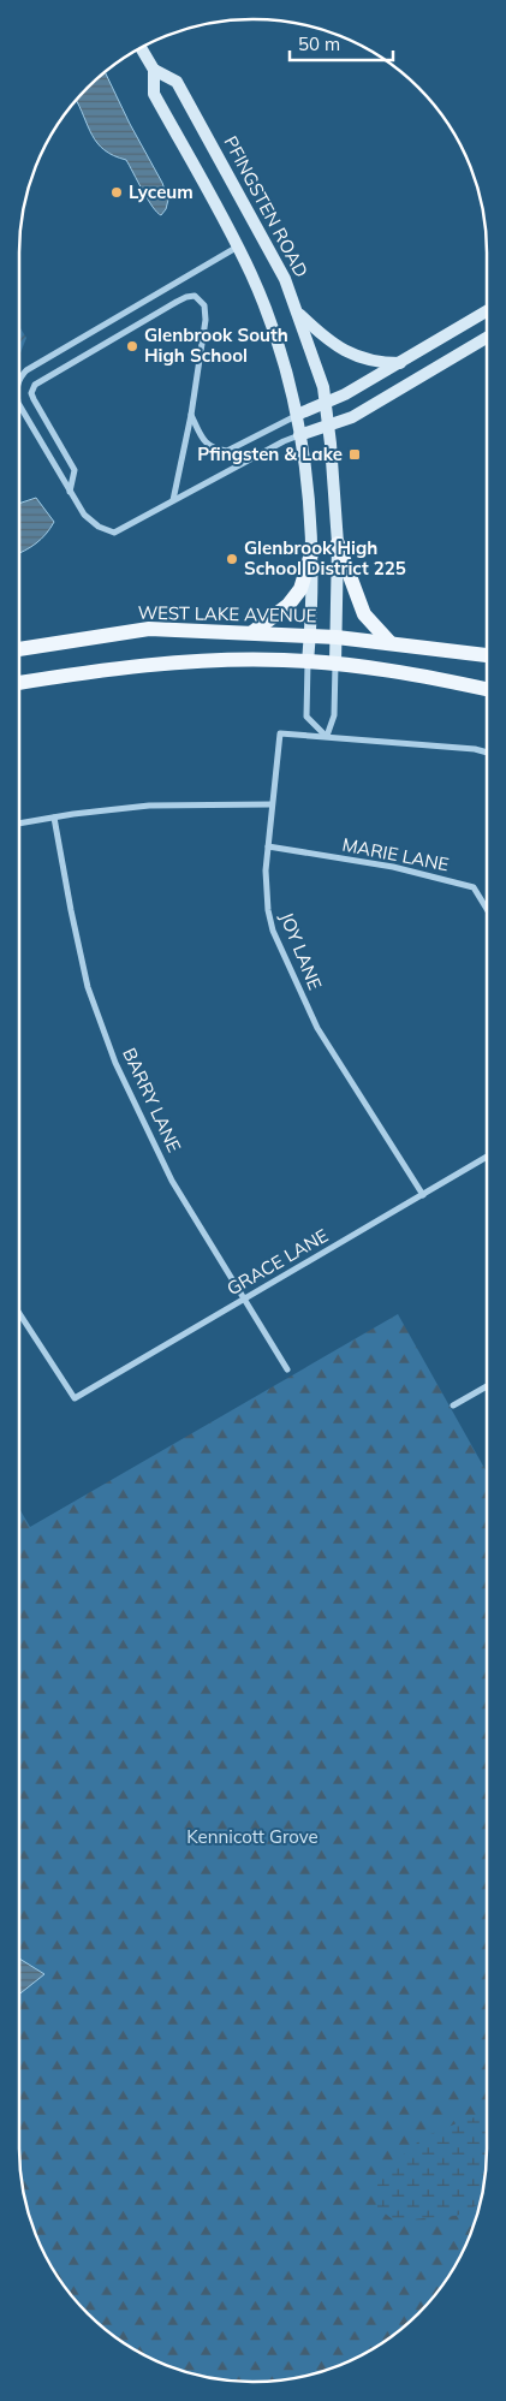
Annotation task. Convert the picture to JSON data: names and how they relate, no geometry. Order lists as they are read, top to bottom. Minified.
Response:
{"streets":{"main road":["PFINGSTEN ROAD","WEST LAKE AVENUE"],"street":["MARIE LANE","JOY LANE","BARRY LANE","GRACE LANE"]},"crossings":[["PFINGSTEN ROAD","WEST LAKE AVENUE"],["PFINGSTEN ROAD","JOY LANE"],["MARIE LANE","JOY LANE"],["JOY LANE","GRACE LANE"],["BARRY LANE","GRACE LANE"]],"parks":["Kennicott Grove"],"places":{"other":["Lyceum","Glenbrook South High School","Glenbrook High School District 225"],"transit":["Pfingsten & Lake"]},"scale_bar":"50 m"}
